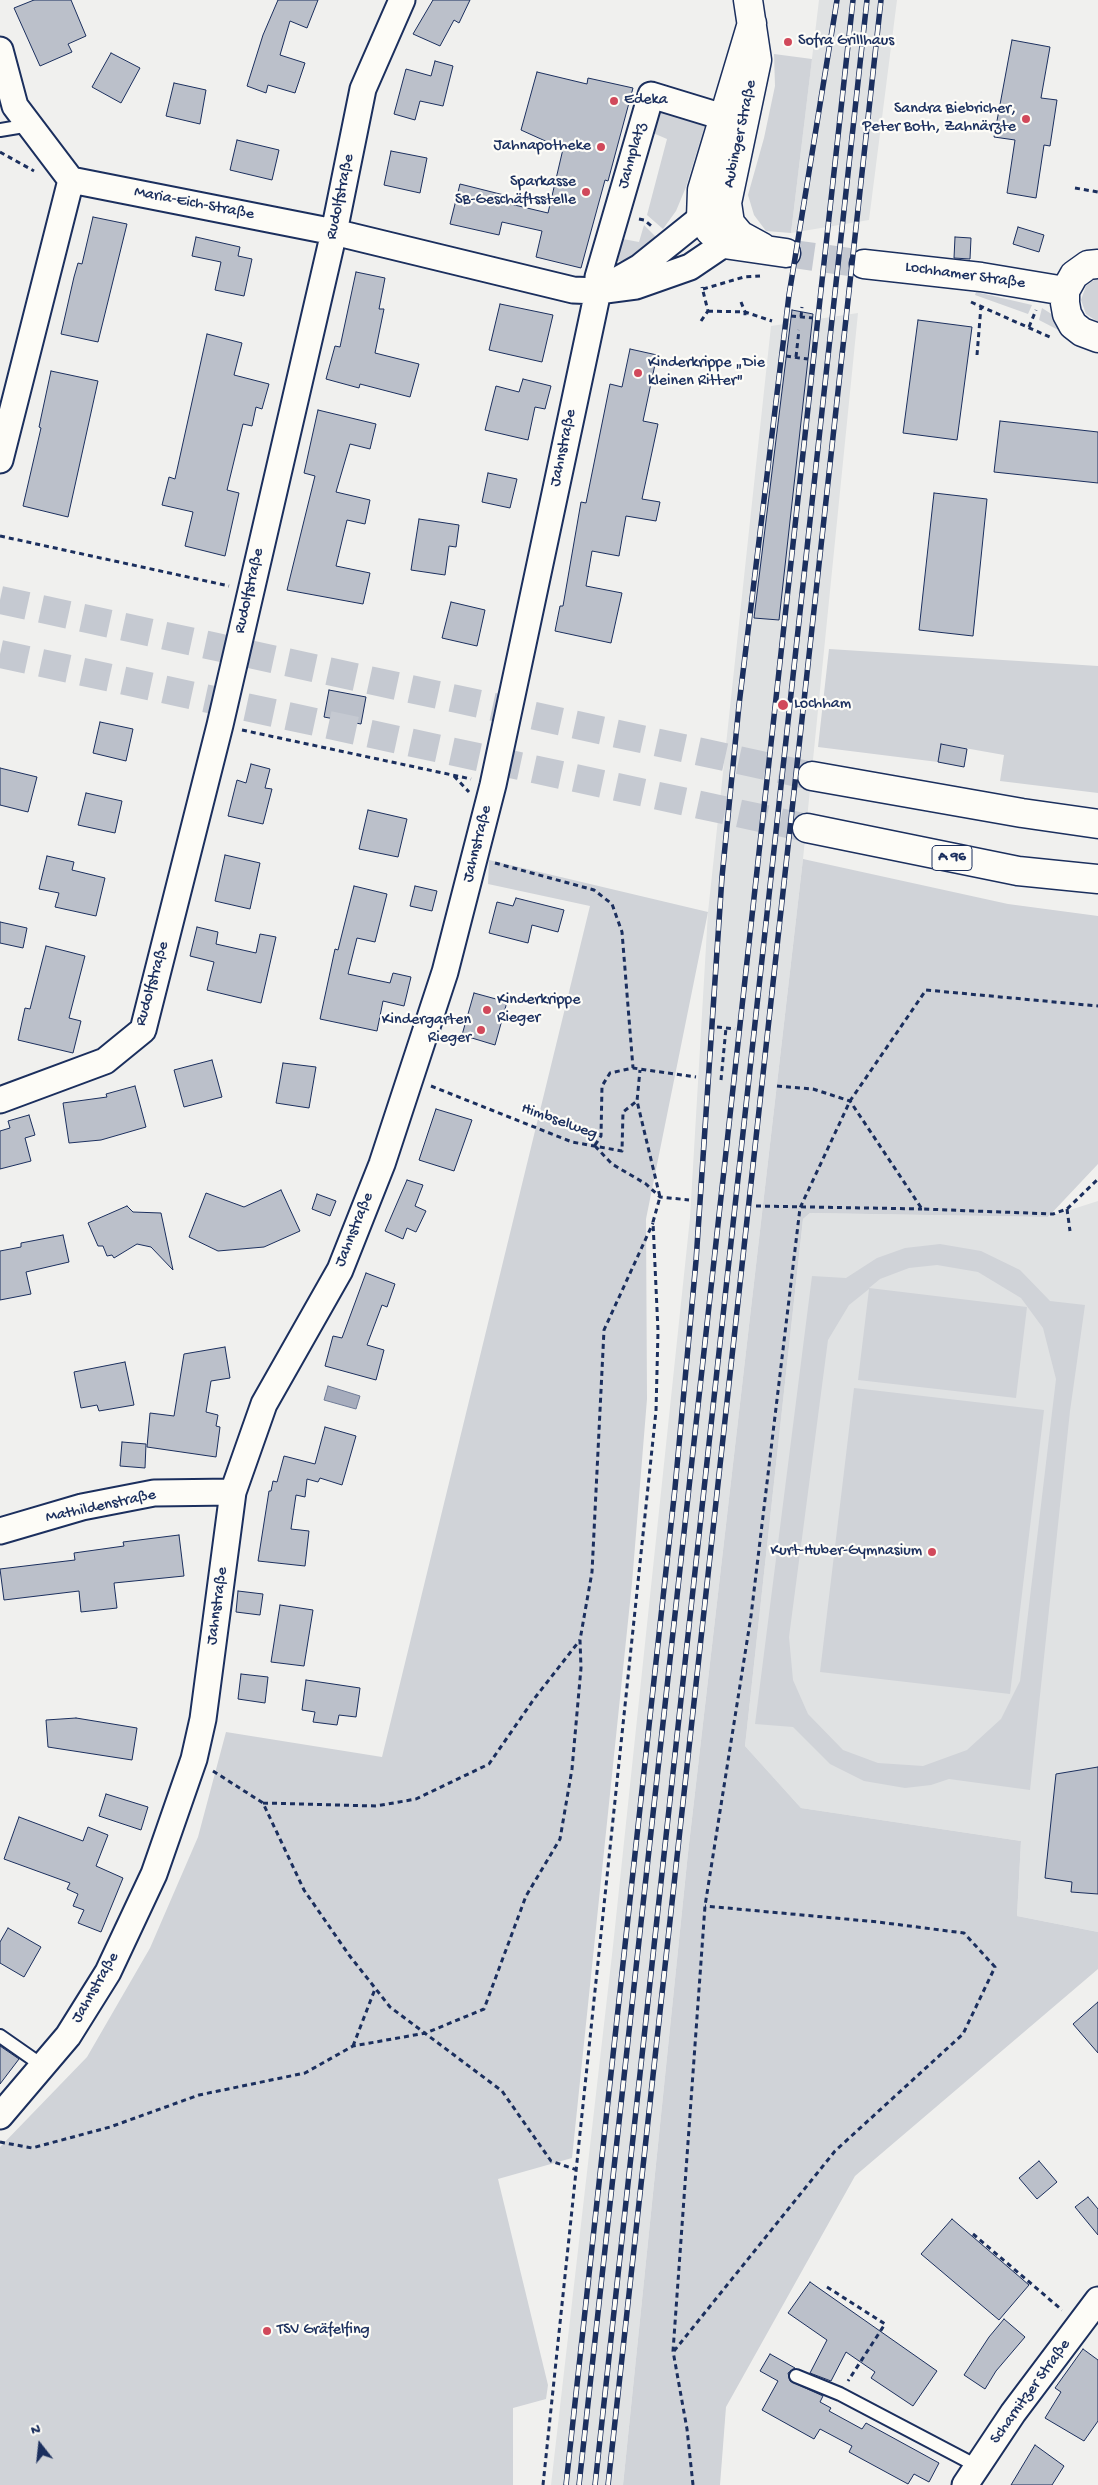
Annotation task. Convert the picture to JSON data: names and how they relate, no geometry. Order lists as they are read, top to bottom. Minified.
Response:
{"streets":{"main road":["Aubinger Straße","Lochhamer Straße","A 96"],"street":["Jahnplatz","Rudolfstraße","Maria-Eich-Straße","Jahnstraße","Mathildenstraße","Scharnitzer Straße"],"path":["Himbselweg"]},"crossings":[["Aubinger Straße","Jahnplatz"],["Aubinger Straße","Maria-Eich-Straße"],["Jahnplatz","Maria-Eich-Straße"],["Jahnplatz","Jahnstraße"],["Rudolfstraße","Maria-Eich-Straße"],["Maria-Eich-Straße","Jahnstraße"],["Jahnstraße","Himbselweg"],["Jahnstraße","Mathildenstraße"]],"places":["Sofra Grillhaus","Edeka","Sandra Biebricher, Peter Both, Zahnärzte","Jahnapotheke","Sparkasse SB-Geschäftsstelle","Kinderkrippe „Die kleinen Ritter\"","Lochham","Kinderkrippe Rieger","Kindergarten Rieger","Kurt-Huber-Gymnasium","TSV Gräfelfing"],"north":"top"}
